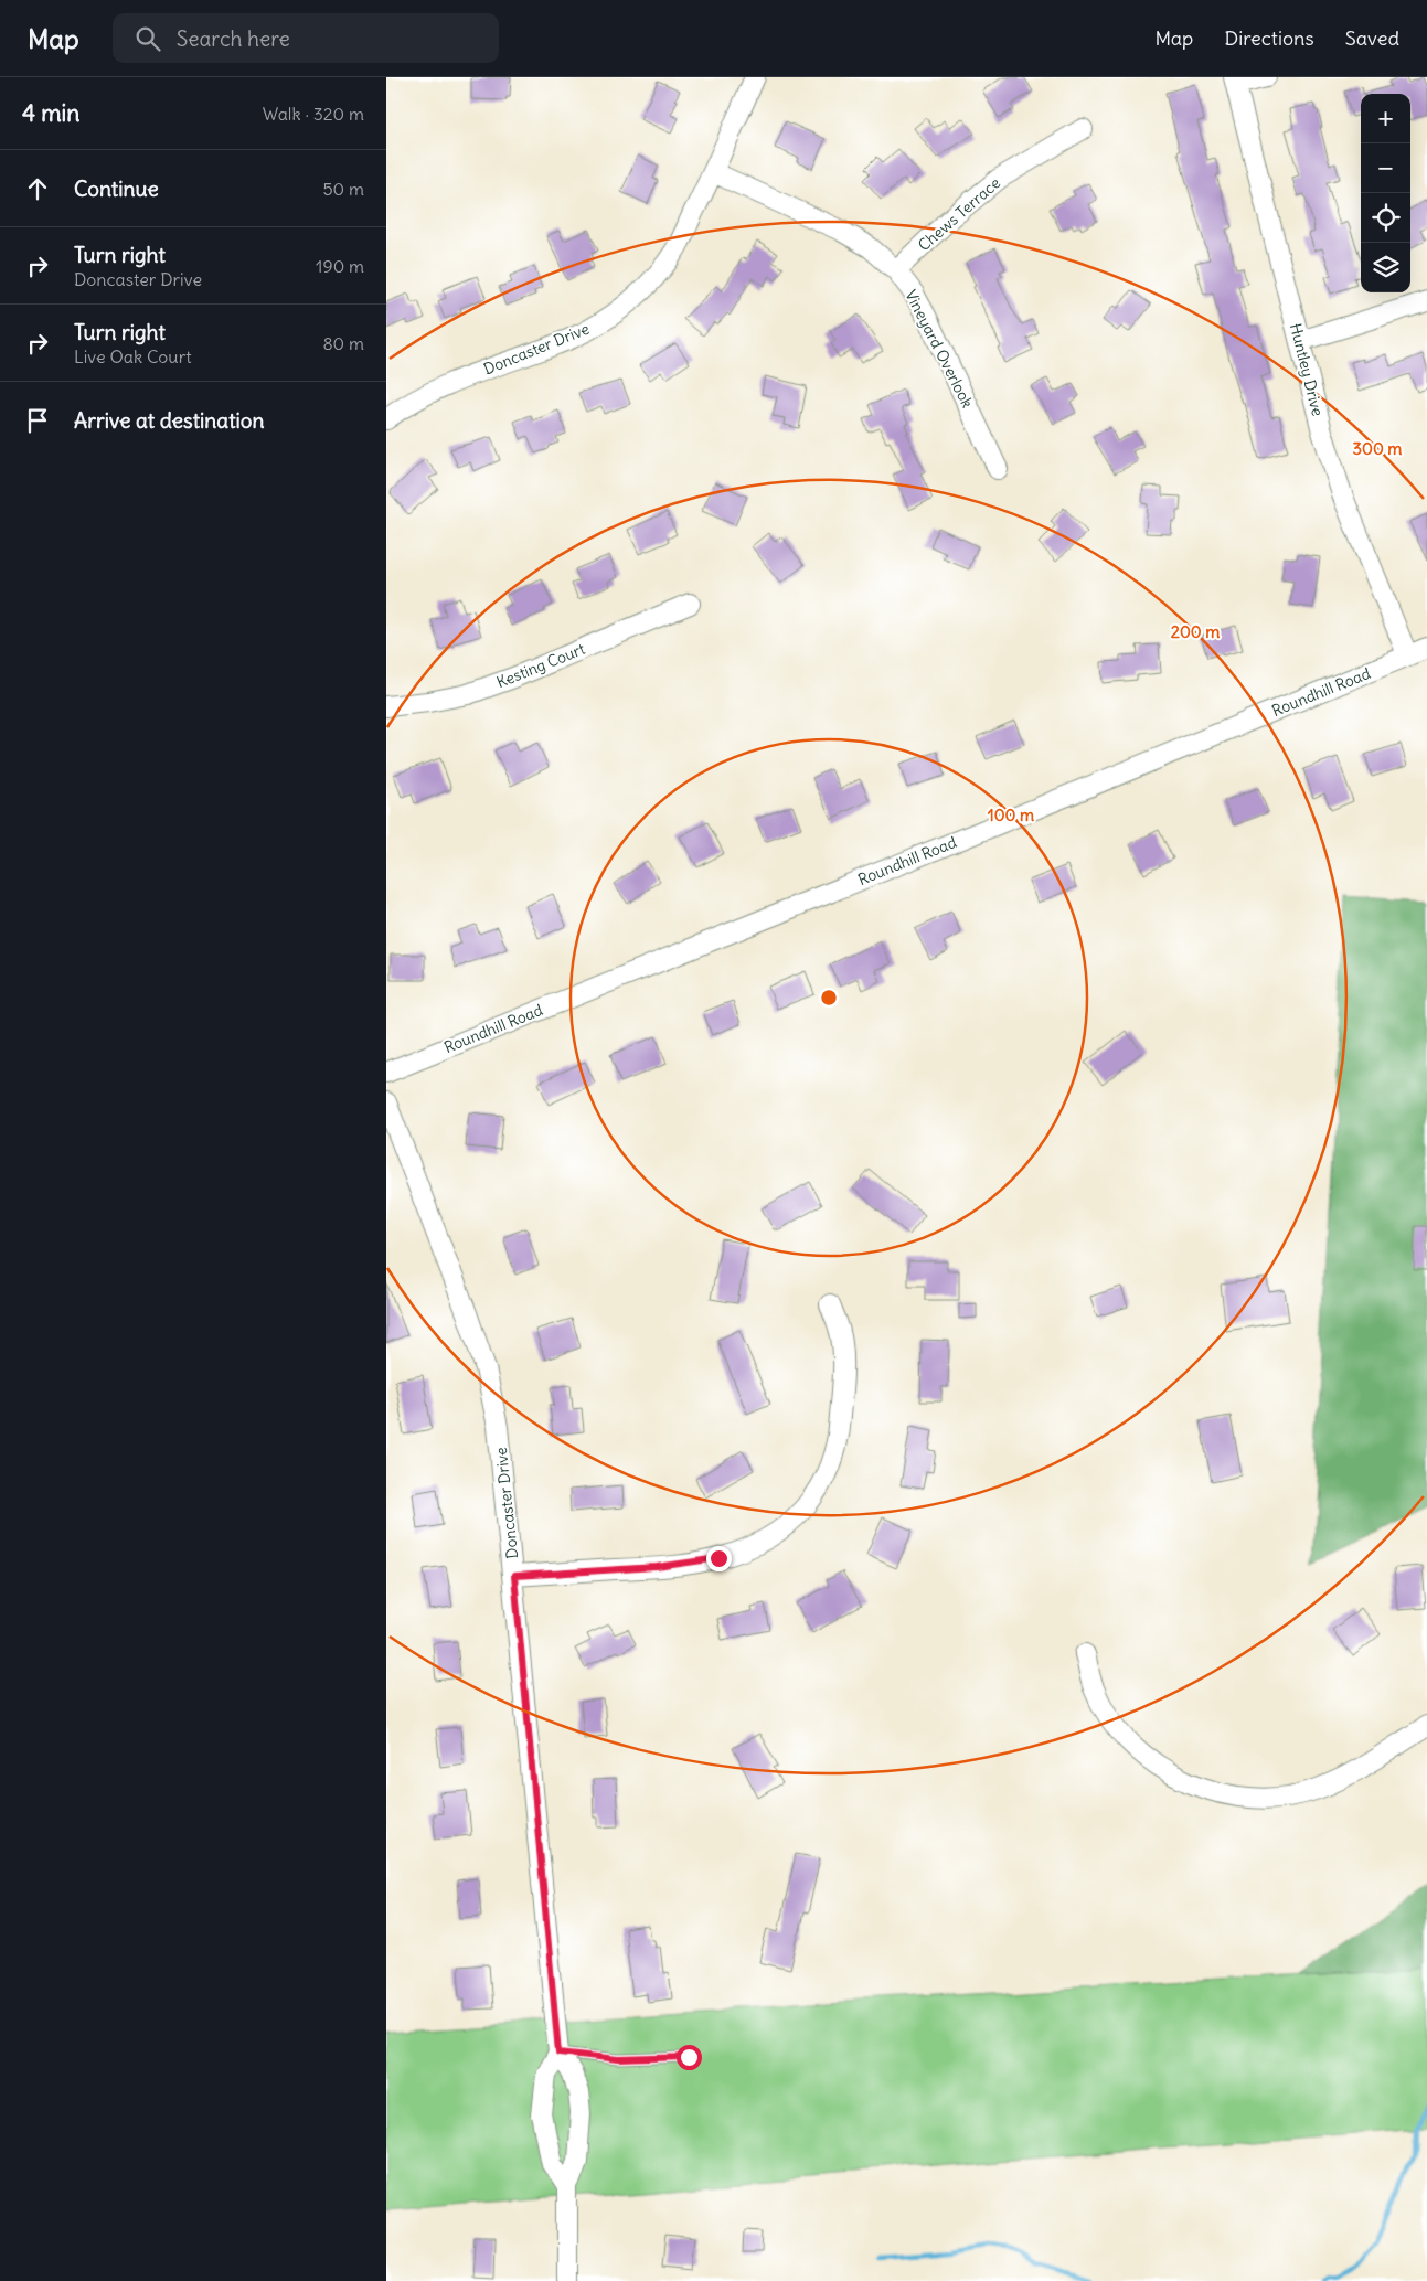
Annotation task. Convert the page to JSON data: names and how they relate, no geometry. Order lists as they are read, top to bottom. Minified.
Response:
{"streets":{"street":["Chews Terrace","Doncaster Drive","Vineyard Overlook","Huntley Drive","Kesting Court","Roundhill Road"]},"crossings":[["Chews Terrace","Vineyard Overlook"],["Doncaster Drive","Vineyard Overlook"],["Huntley Drive","Roundhill Road"]],"page":{"header":"Map","search":"Search here","nav":["Map","Directions","Saved"],"heading":["4 min","Walk · 320 m"],"map_buttons":["+","−"],"list":[["Continue","50 m"],["Turn right","Doncaster Drive","190 m"],["Turn right","Live Oak Court","80 m"],"Arrive at destination"]},"rings":["300 m","200 m","100 m"]}
